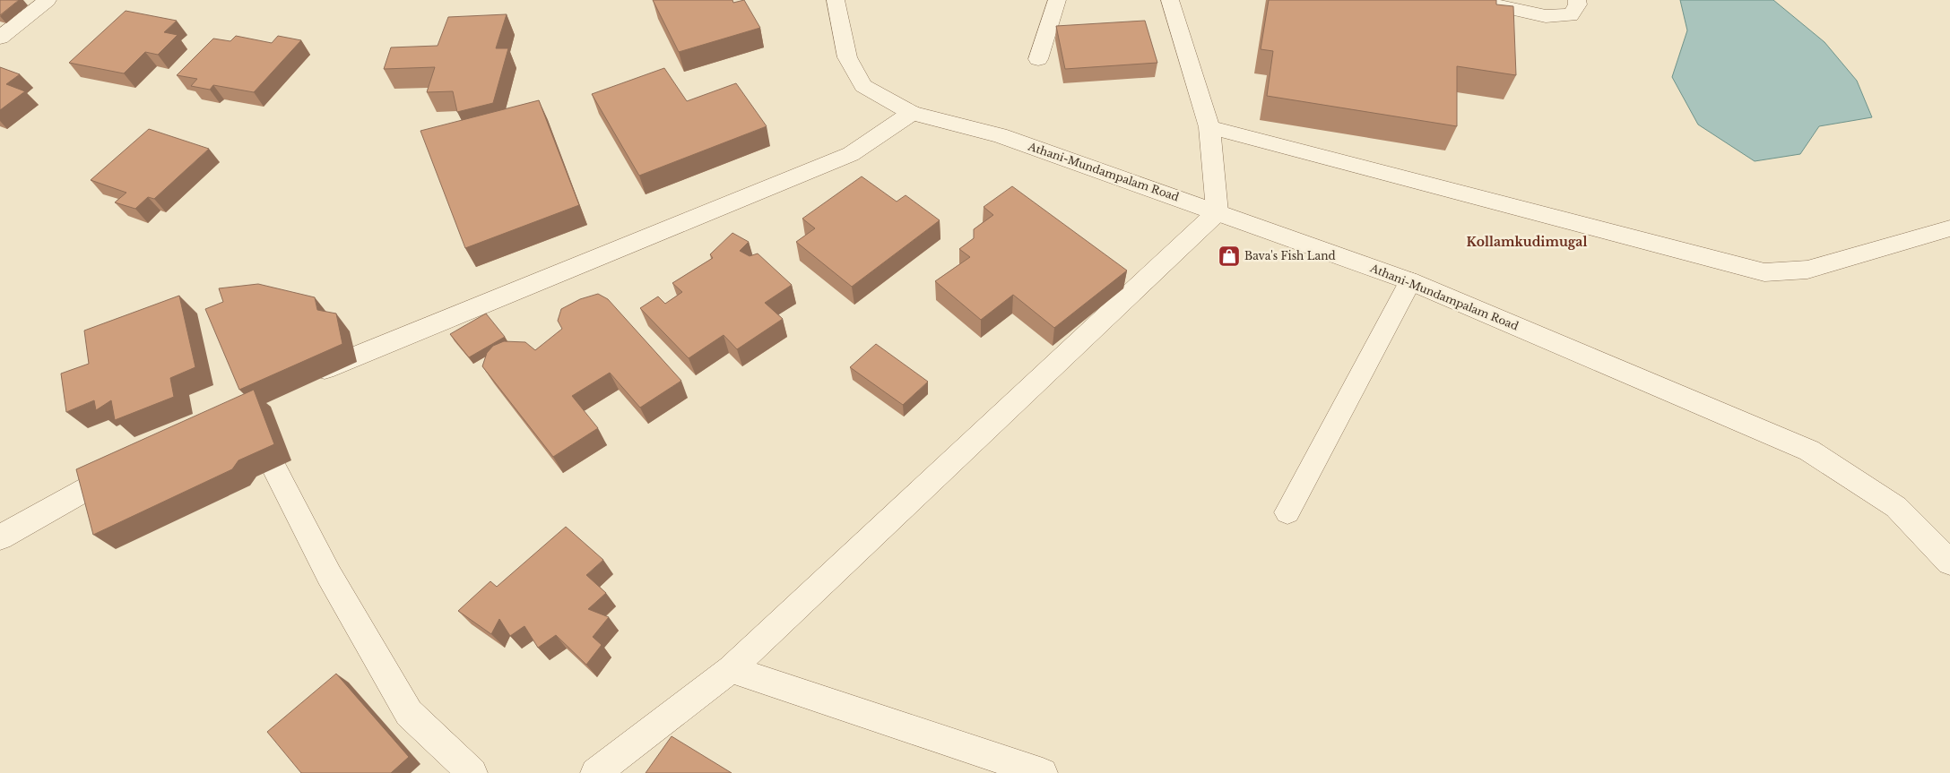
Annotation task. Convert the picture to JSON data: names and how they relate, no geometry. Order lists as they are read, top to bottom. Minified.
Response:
{"streets":{"street":["Athani-Mundampalam Road"]},"districts":["Kollamkudimugal"],"places":{"shop":["Bava's Fish Land"]}}
